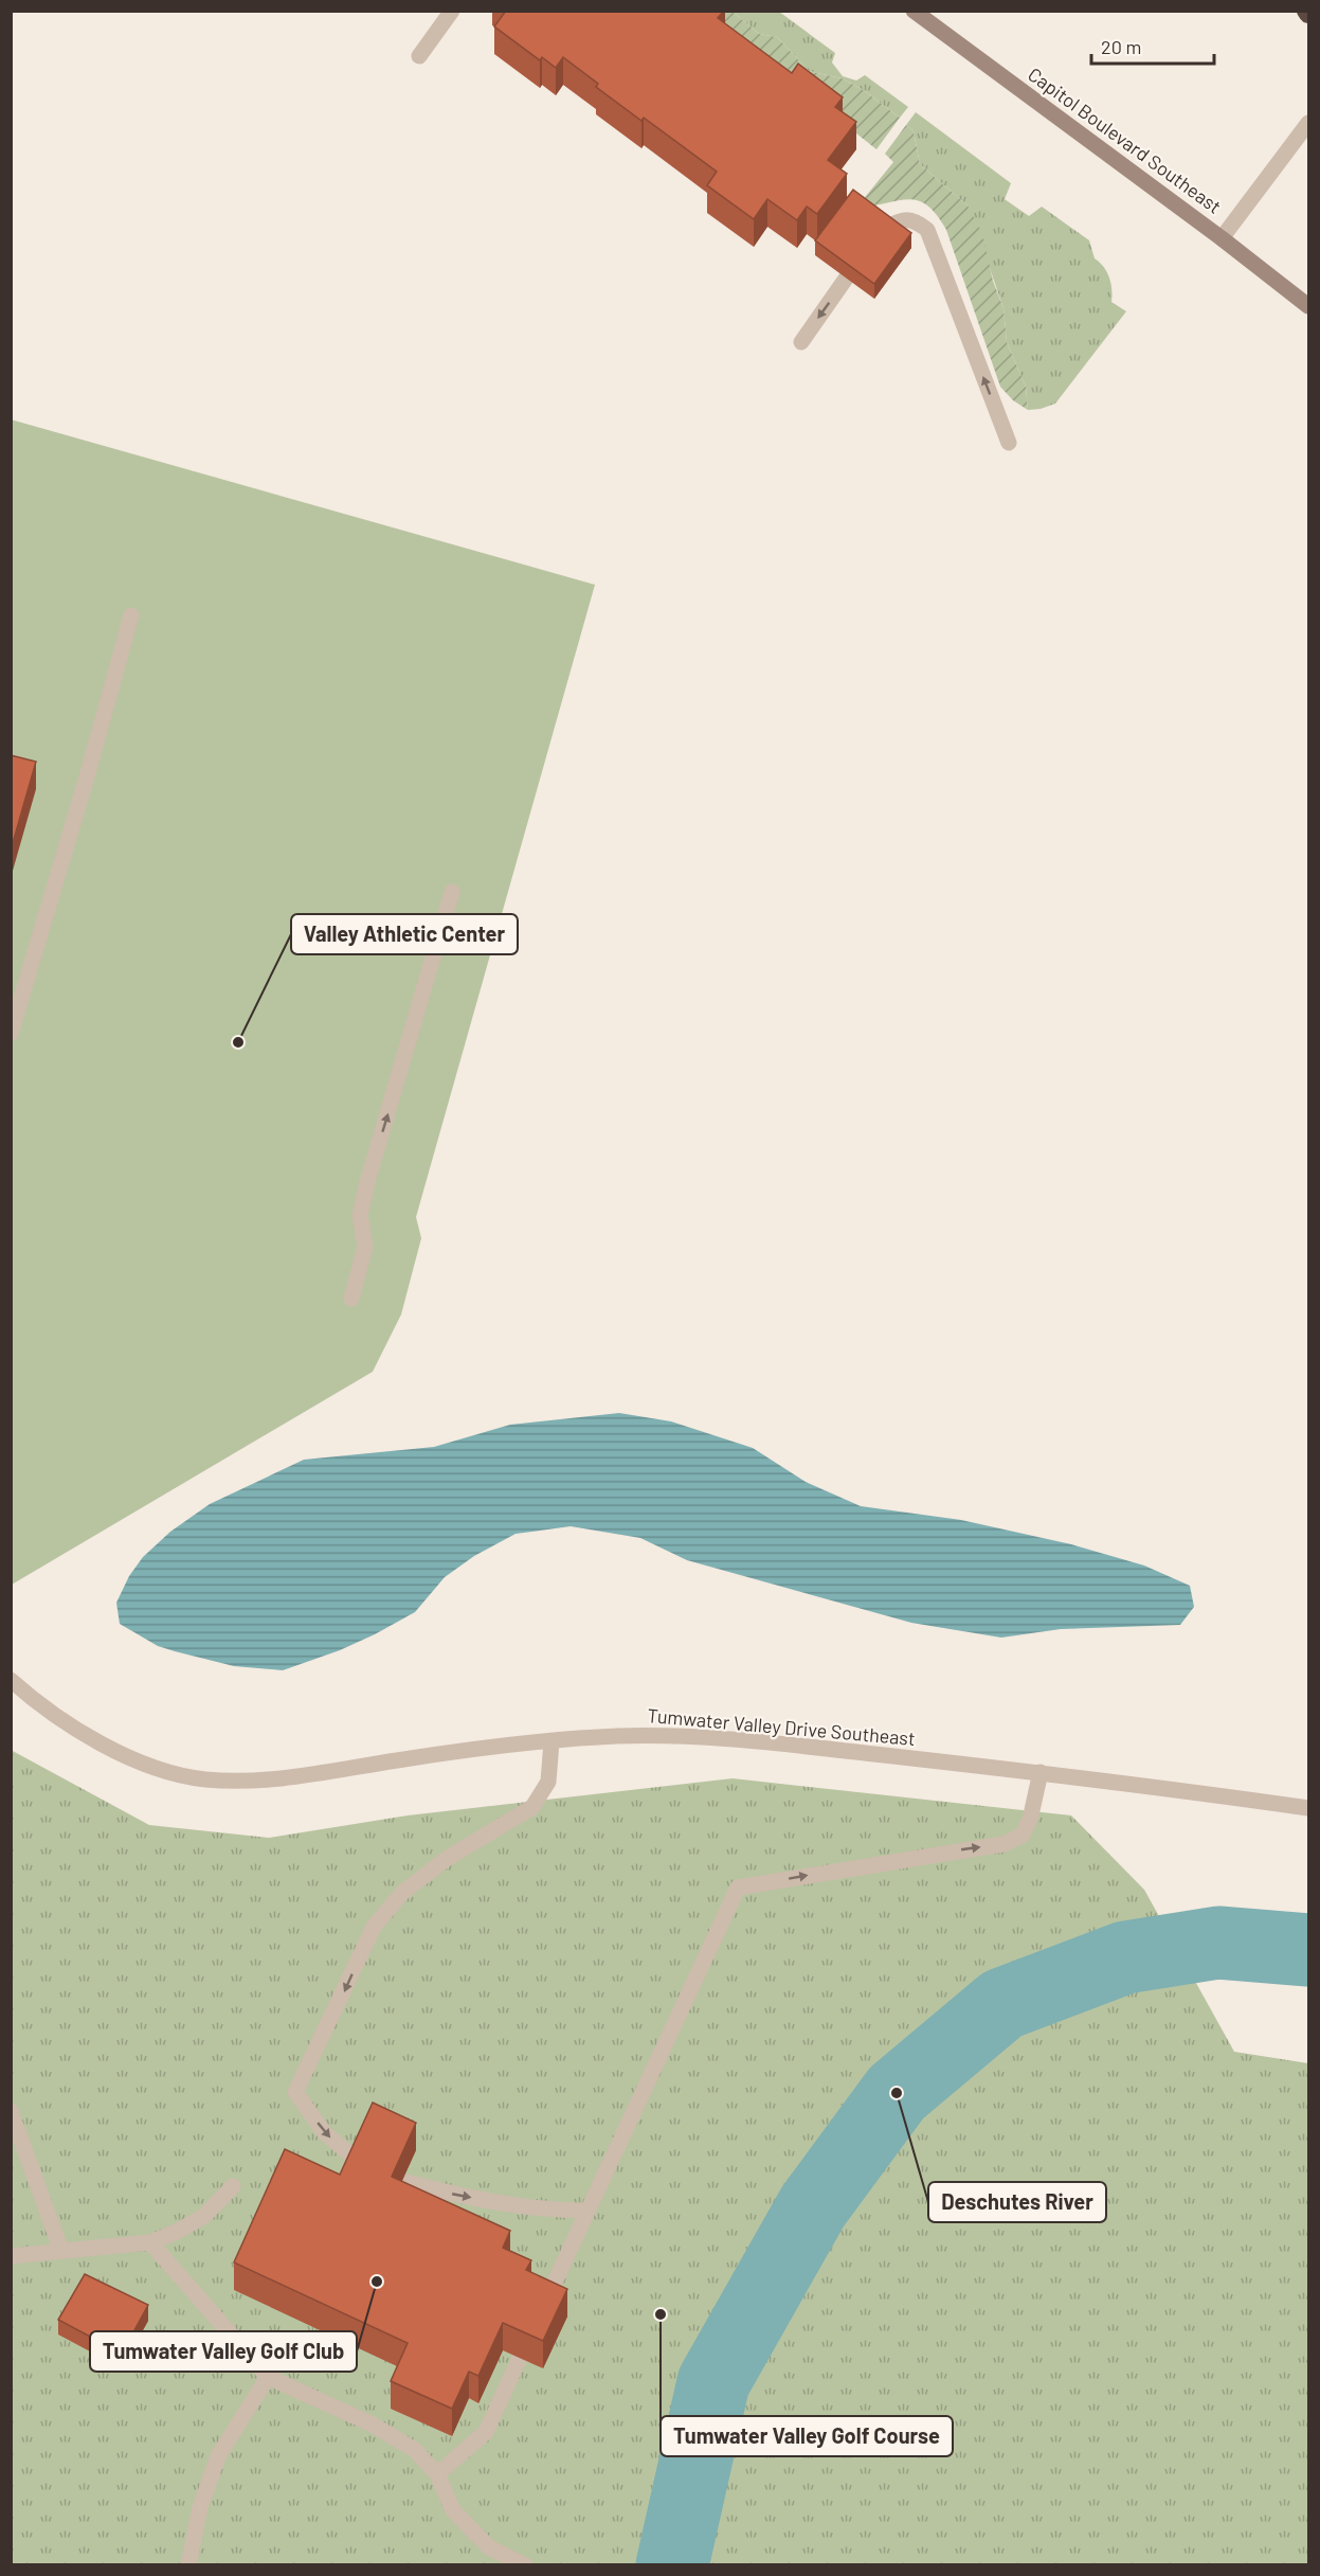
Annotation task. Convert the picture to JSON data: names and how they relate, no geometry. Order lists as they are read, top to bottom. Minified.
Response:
{"streets":{"main road":["Capitol Boulevard Southeast"],"street":["Tumwater Valley Drive Southeast"]},"places":["Valley Athletic Center","Deschutes River","Tumwater Valley Golf Club","Tumwater Valley Golf Course"],"scale_bar":"20 m"}
